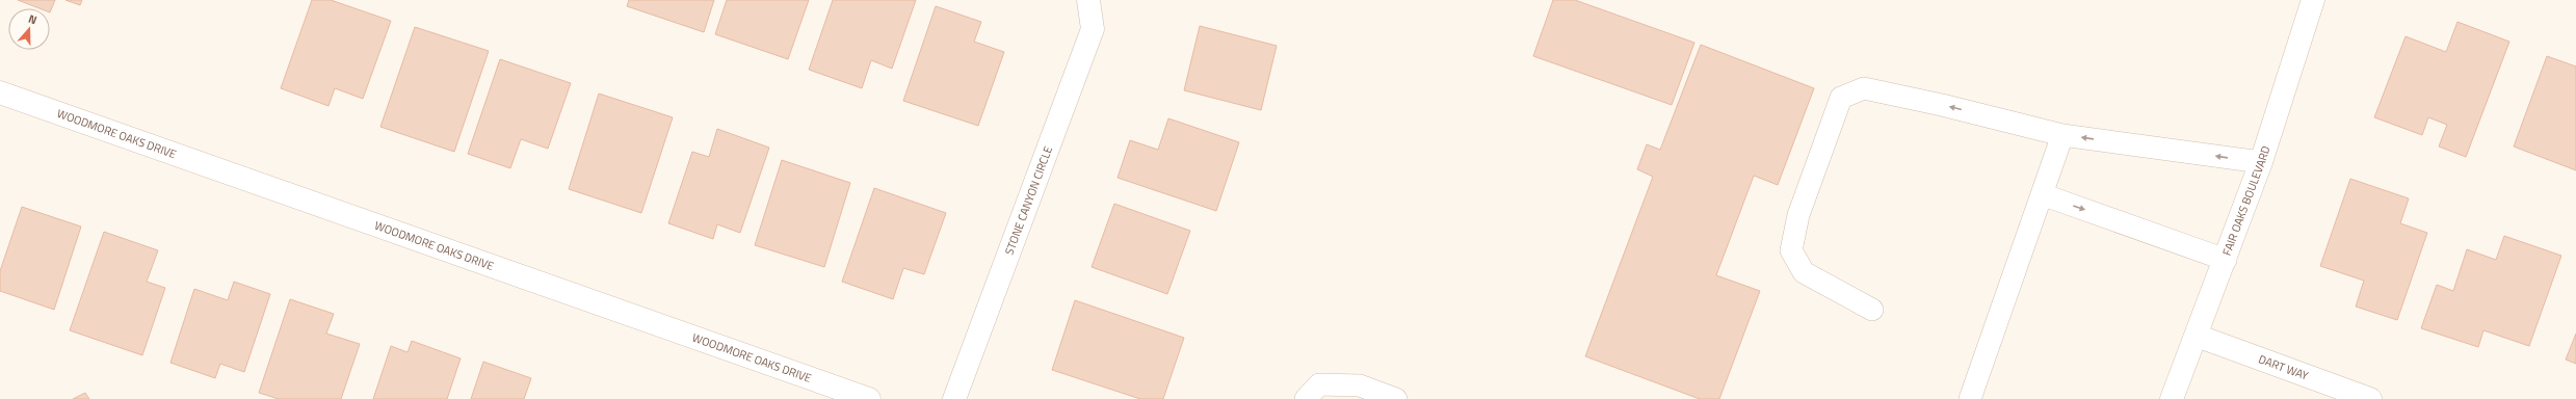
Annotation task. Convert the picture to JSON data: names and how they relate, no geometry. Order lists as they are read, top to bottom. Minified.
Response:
{"streets":{"street":["WOODMORE OAKS DRIVE","STONE CANYON CIRCLE","FAIR OAKS BOULEVARD","DART WAY"]},"crossings":[["FAIR OAKS BOULEVARD","DART WAY"]],"north":"top"}
